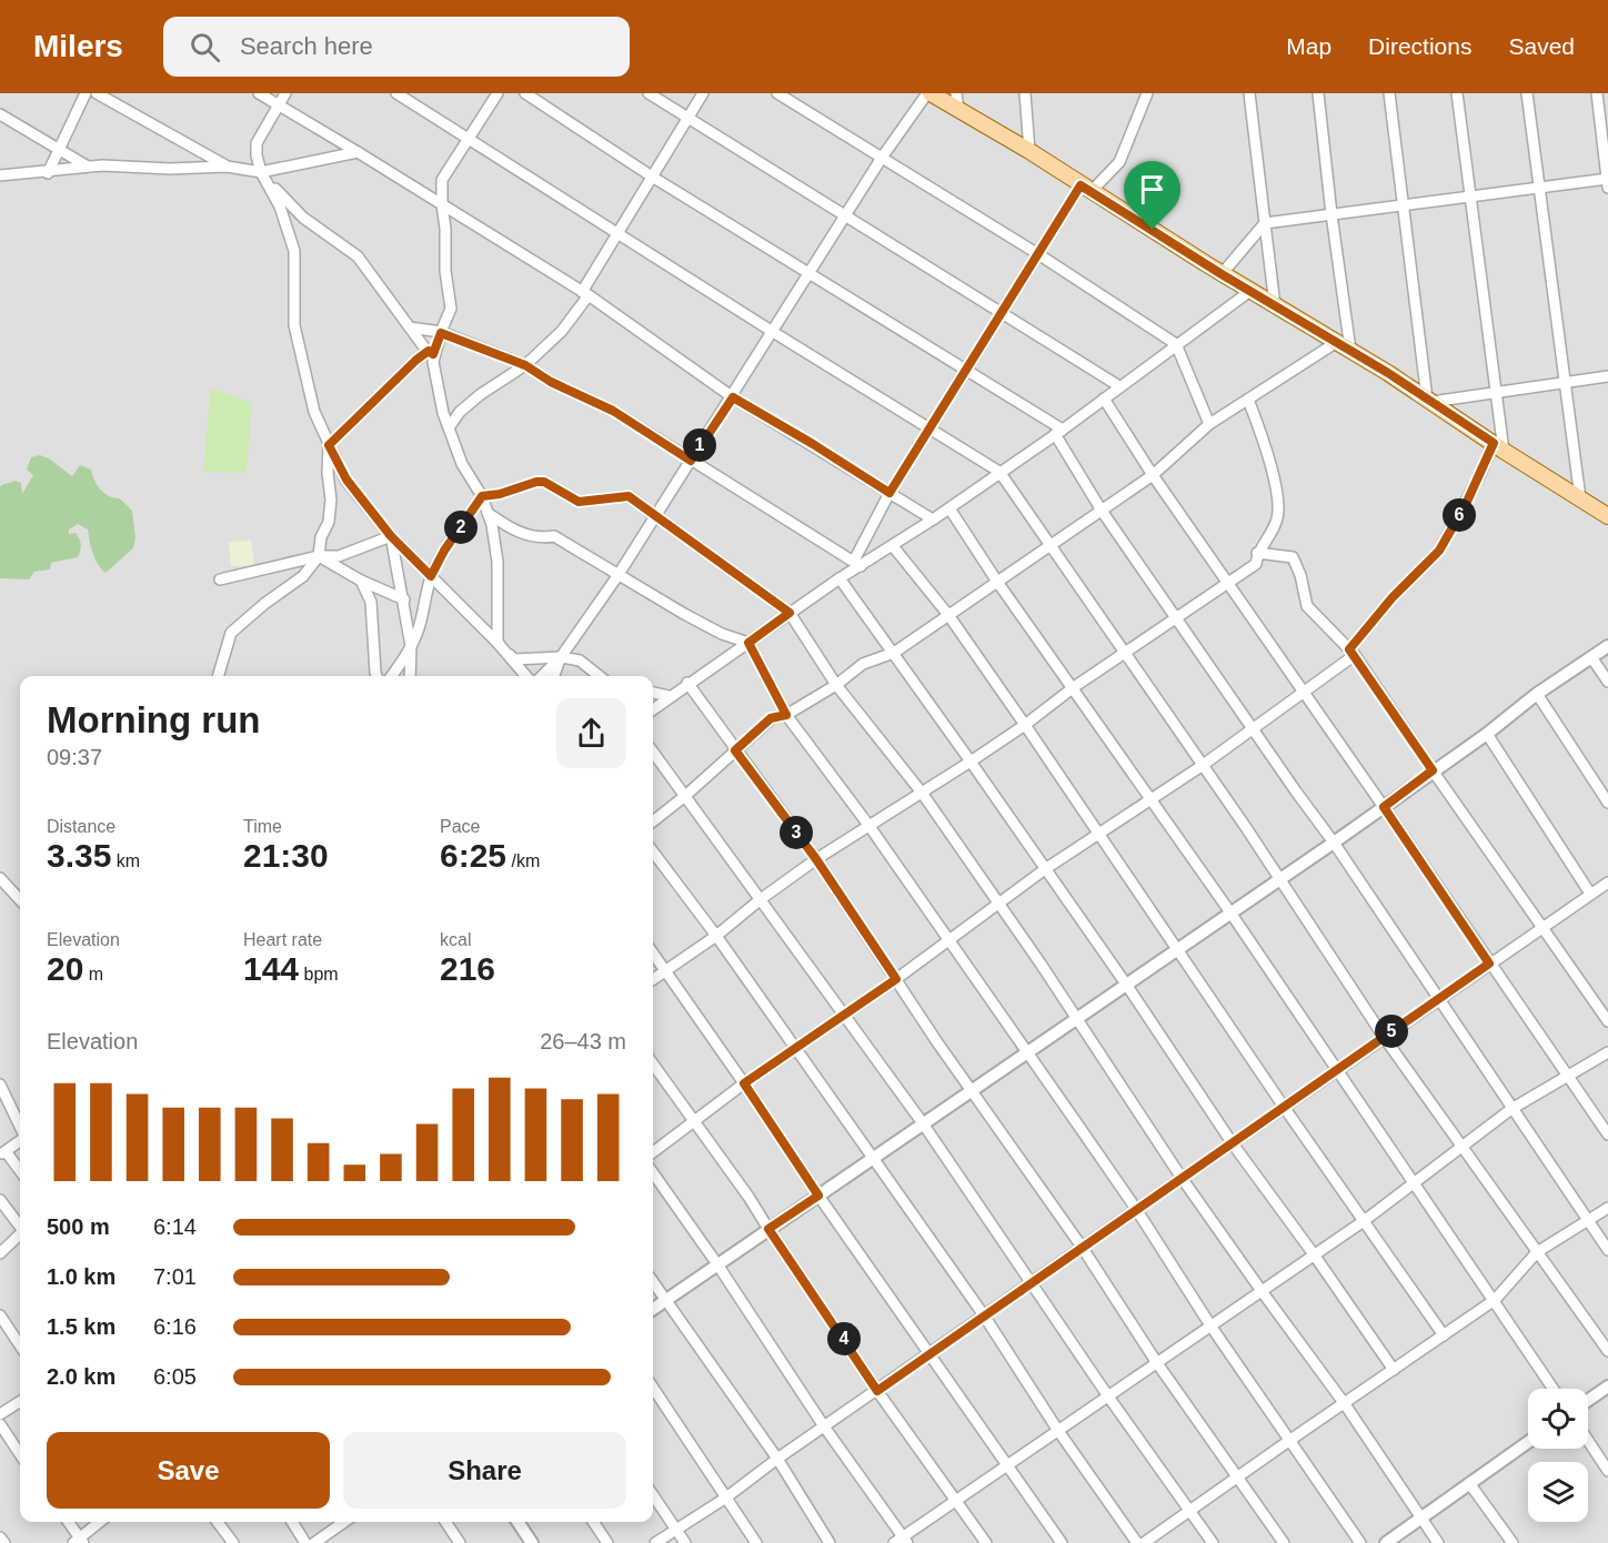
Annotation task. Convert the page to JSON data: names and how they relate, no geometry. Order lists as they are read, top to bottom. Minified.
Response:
{"page":{"header":"Milers","search":"Search here","nav":["Map","Directions","Saved"],"pins":["1","6","2","3","5","4"],"heading":["Morning run","09:37"],"stats":[["Distance","3.35 km"],["Time","21:30"],["Pace","6:25 /km"],["Elevation","20 m"],["Heart rate","144 bpm"],["kcal","216"]],"chart":["Elevation","26–43 m"],"list":[{"name":"500 m","note":"6:14"},{"name":"1.0 km","note":"7:01"},{"name":"1.5 km","note":"6:16"},{"name":"2.0 km","note":"6:05"}],"buttons":["Save","Share"]}}
